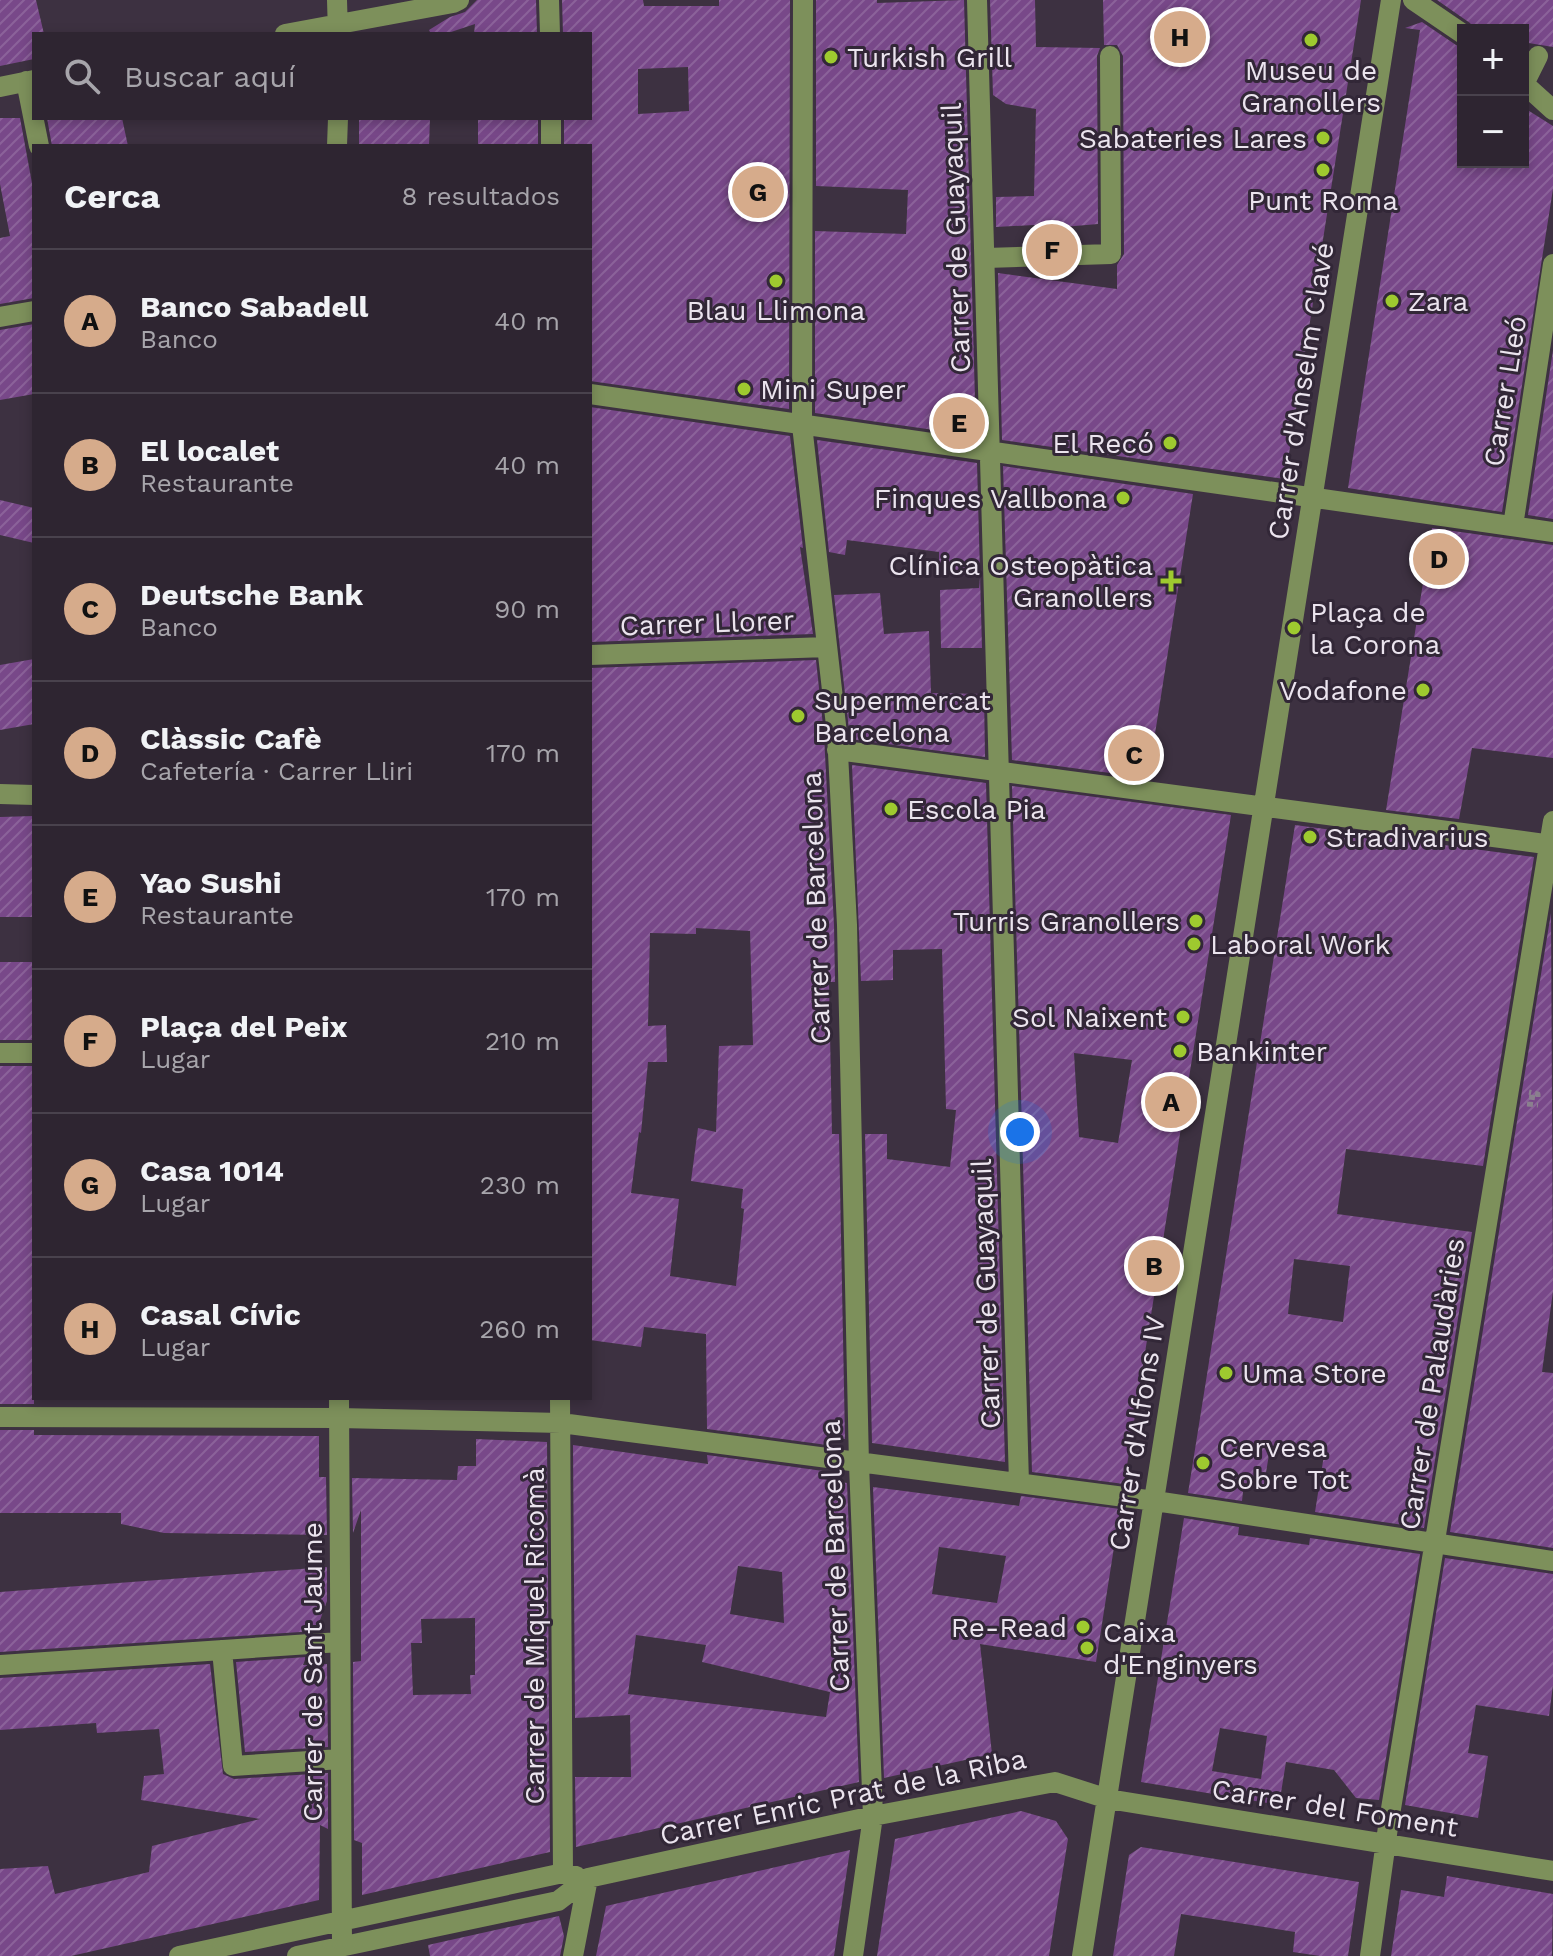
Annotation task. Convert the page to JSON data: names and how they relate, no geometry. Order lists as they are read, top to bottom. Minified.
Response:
{"streets":{"street":["Carrer de Guayaquil","Carrer d'Anselm Clavé","Carrer Lleó","Carrer Llorer","Carrer de Barcelona","Carrer de Palaudàries","Carrer d'Alfons IV","Carrer de Miquel Ricomà","Carrer de Sant Jaume","Carrer Enric Prat de la Riba","Carrer del Foment"]},"crossings":[["Carrer d'Anselm Clavé","Carrer d'Alfons IV"],["Carrer Llorer","Carrer de Barcelona"],["Carrer de Barcelona","Carrer Enric Prat de la Riba"],["Carrer de Palaudàries","Carrer del Foment"],["Carrer d'Alfons IV","Carrer Enric Prat de la Riba"],["Carrer d'Alfons IV","Carrer del Foment"],["Carrer de Miquel Ricomà","Carrer Enric Prat de la Riba"],["Carrer de Sant Jaume","Carrer Enric Prat de la Riba"],["Carrer Enric Prat de la Riba","Carrer del Foment"]],"places":{"other":["Museu de Granollers","Turkish Grill","Sabateries Lares","Punt Roma","Blau Llimona","Zara","Mini Super","El Recó","Finques Vallbona","Plaça de la Corona","Vodafone","Supermercat Barcelona","Escola Pia","Stradivarius","Turris Granollers","Laboral Work","Sol Naixent","Bankinter","Uma Store","Cervesa Sobre Tot","Re-Read","Caixa d'Enginyers"],"health":["Clínica Osteopàtica Granollers"]},"page":{"pins":["H","G","F","E","D","C","A","B"],"map_buttons":["+","−"],"search":"Buscar aquí","heading":["Cerca","8 resultados"],"list":[{"mark":"A","name":"Banco Sabadell","note":"Banco","value":"40 m"},{"mark":"B","name":"El localet","note":"Restaurante","value":"40 m"},{"mark":"C","name":"Deutsche Bank","note":"Banco","value":"90 m"},{"mark":"D","name":"Clàssic Cafè","note":"Cafetería · Carrer Lliri","value":"170 m"},{"mark":"E","name":"Yao Sushi","note":"Restaurante","value":"170 m"},{"mark":"F","name":"Plaça del Peix","note":"Lugar","value":"210 m"},{"mark":"G","name":"Casa 1014","note":"Lugar","value":"230 m"},{"mark":"H","name":"Casal Cívic","note":"Lugar","value":"260 m"}]}}
